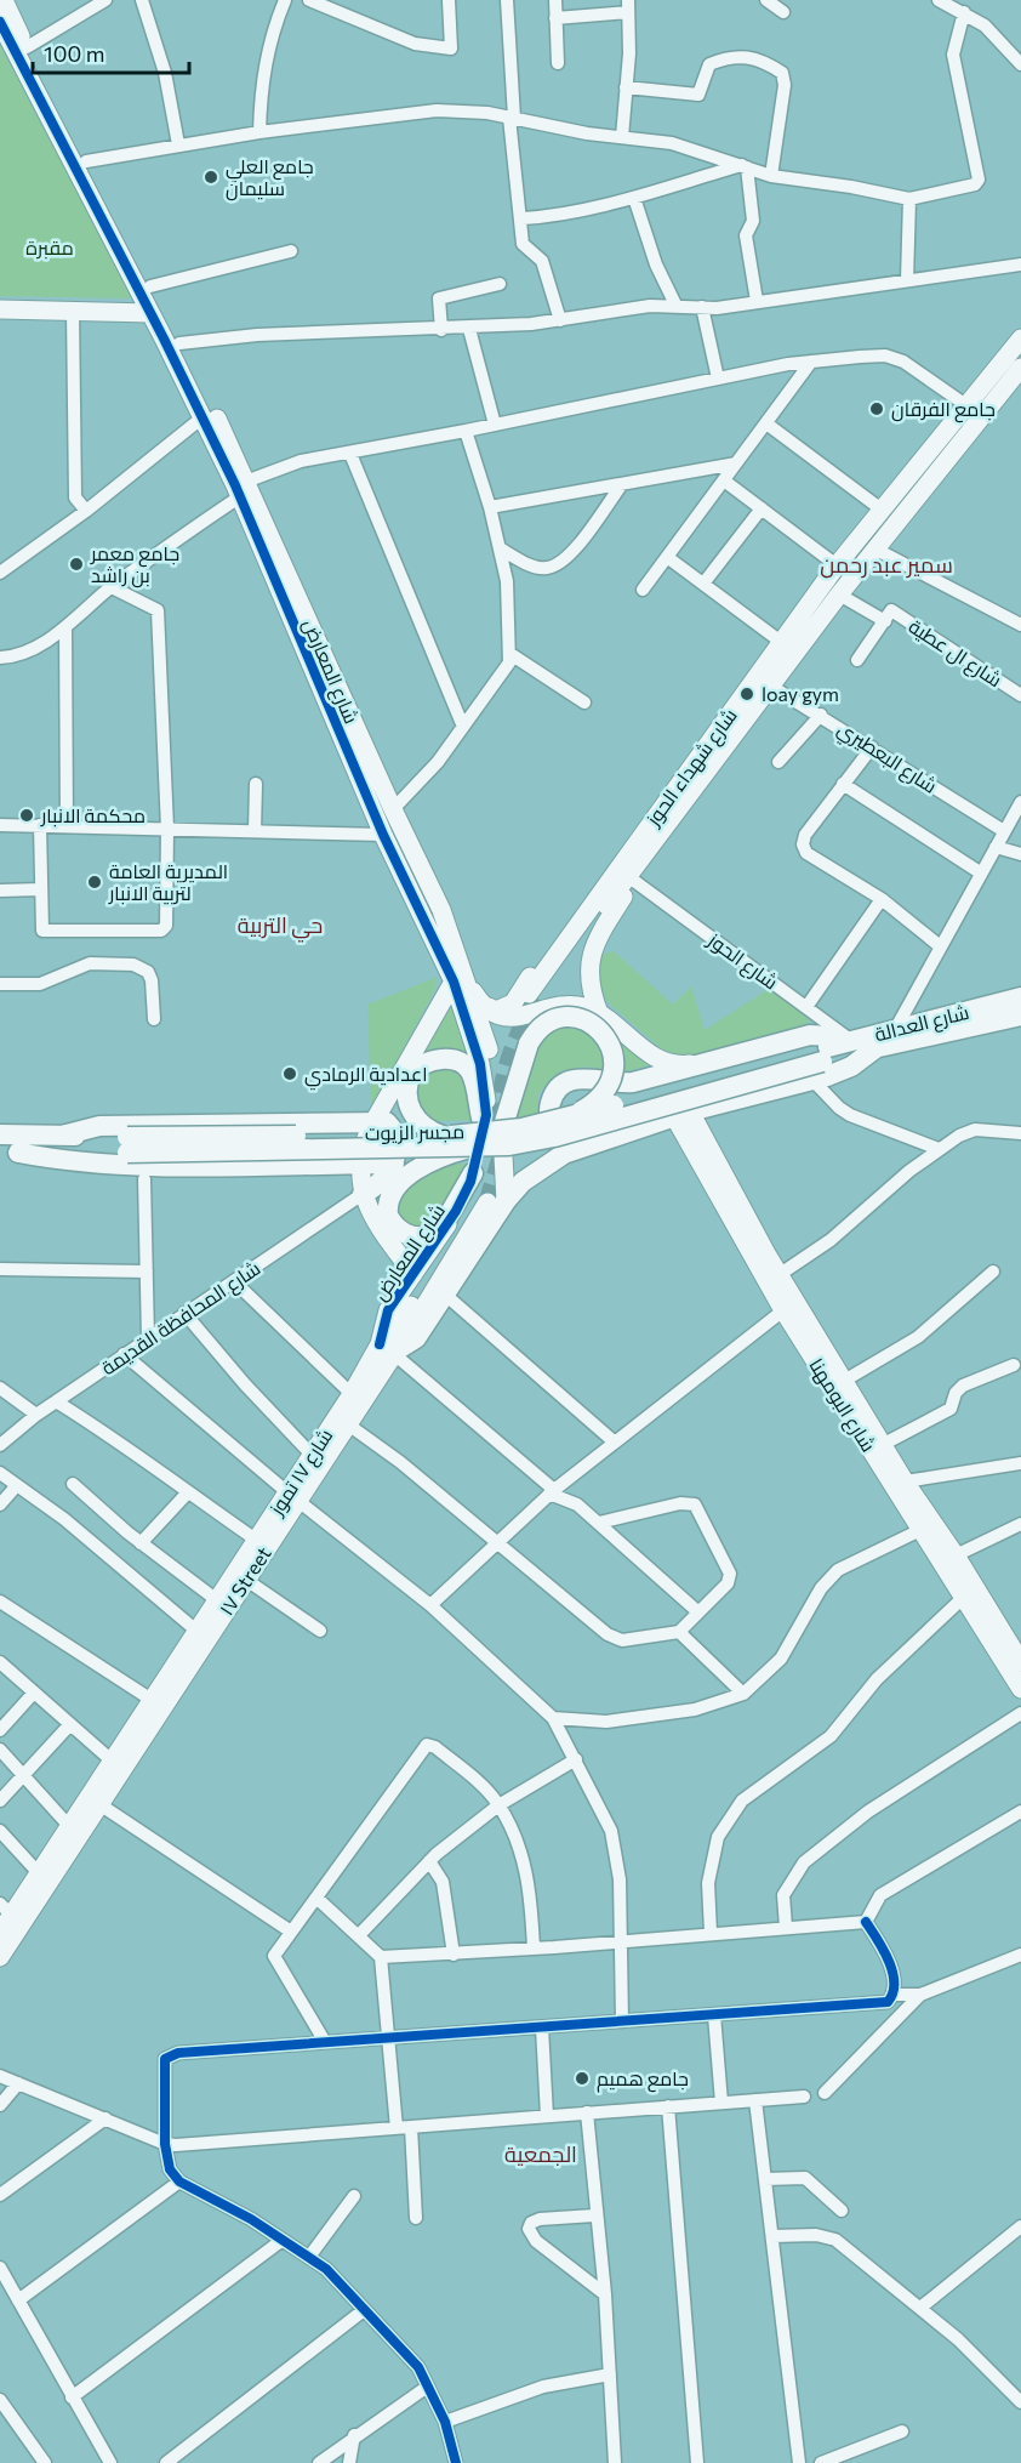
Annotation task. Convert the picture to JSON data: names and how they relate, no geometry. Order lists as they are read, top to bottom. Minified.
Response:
{"streets":{"main road":["شارع العدالة","مجسر الزيوت"],"street":["شارع ال عطية","شارع المعارض","شارع البعطيري","شارع شهداء الحوز","شارع الحوز","شارع المحافظة القديمة","شارع البومهنا","شارع ١٧ تموز","١٧ Street"]},"crossings":[["شارع ال عطية","شارع شهداء الحوز"],["شارع المعارض","شارع ١٧ تموز"],["شارع المعارض","١٧ Street"],["شارع البعطيري","شارع شهداء الحوز"],["شارع الحوز","شارع العدالة"],["شارع العدالة","مجسر الزيوت"],["شارع ١٧ تموز","١٧ Street"]],"districts":["سمير عبد رحمن","حي التربية","الجمعية"],"parks":["مقبرة"],"places":["جامع العلي سليمان","جامع الفرقان","جامع معمر بن راشد","loay gym","محكمة الانبار","المديرية العامة لتربية الانبار","اعدادية الرمادي","جامع هميم"],"scale_bar":"100 m"}
